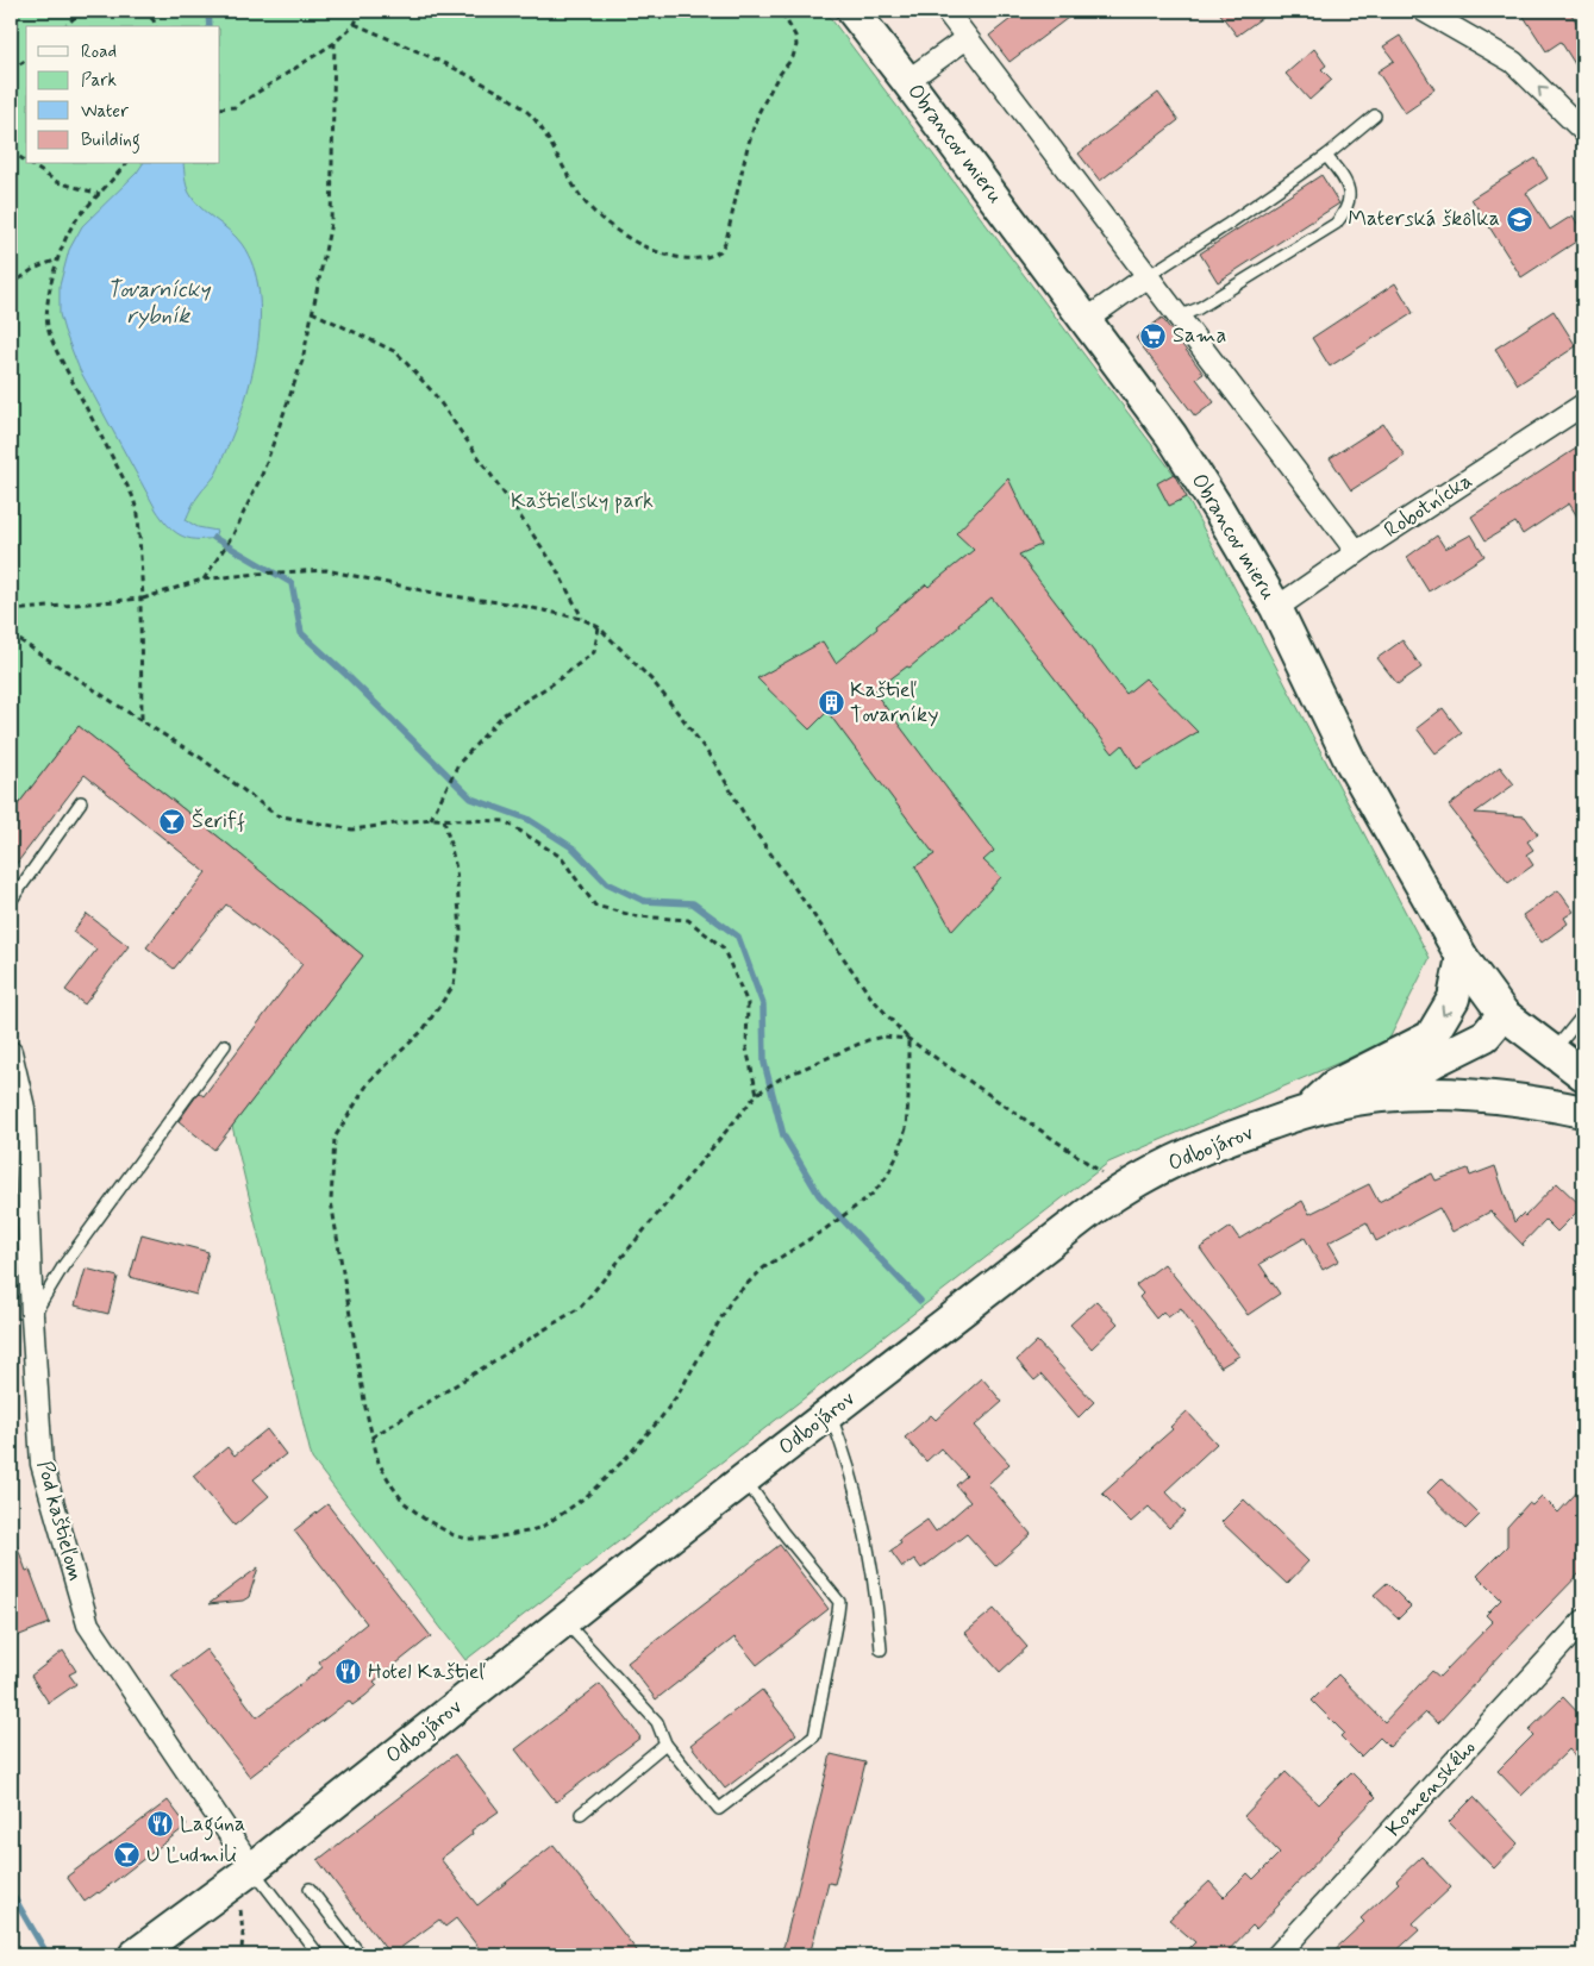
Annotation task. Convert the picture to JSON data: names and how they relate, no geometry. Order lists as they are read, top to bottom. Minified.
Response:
{"streets":{"main road":["Obrancov mieru","Odbojárov"],"street":["Robotnícka","Pod kaštieľom","Komenského"]},"crossings":[["Obrancov mieru","Robotnícka"],["Odbojárov","Pod kaštieľom"]],"water":["Tovarnícky rybník"],"parks":["Kaštieľsky park"],"places":{"school or university":["Materská škôlka"],"supermarket":["Sama"],"building":["Kaštieľ Tovarníky"],"bar":["Šeriff","U Ľudmili"],"restaurant":["Hotel Kaštieľ","Lagúna"]},"legend":["Road","Park","Water","Building"]}
